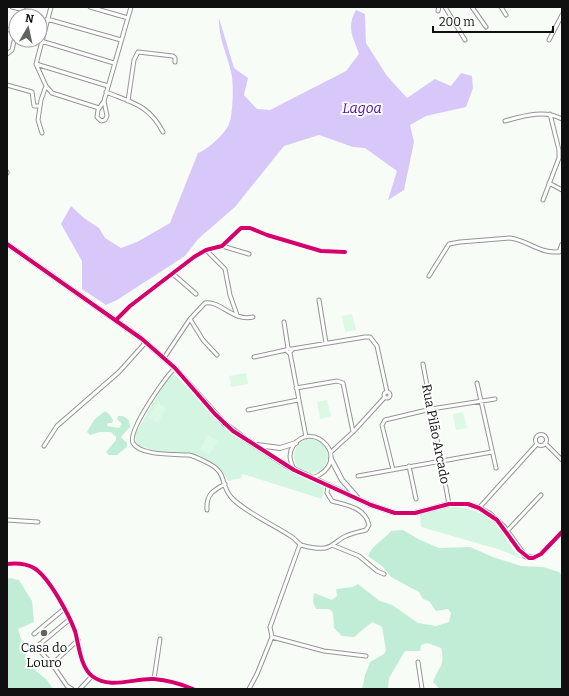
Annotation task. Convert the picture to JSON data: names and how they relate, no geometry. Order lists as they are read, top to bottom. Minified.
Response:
{"streets":{"street":["Rua Pilão Arcado"]},"water":["Lagoa"],"places":["Casa do Louro"],"scale_bar":"200 m","north":"top"}
